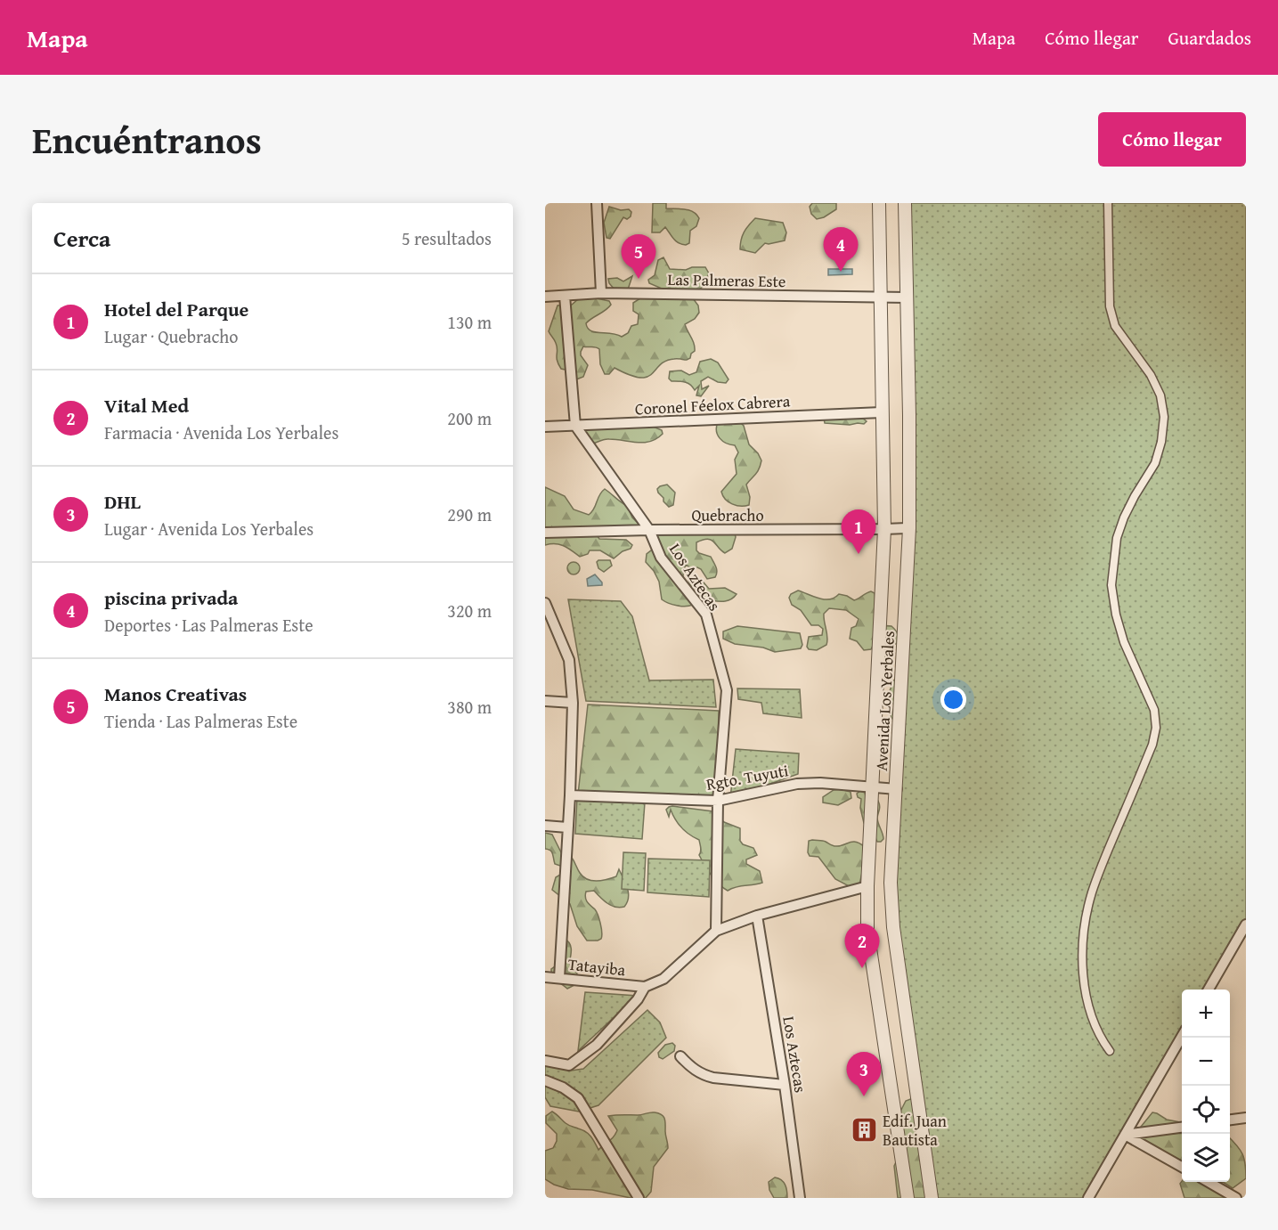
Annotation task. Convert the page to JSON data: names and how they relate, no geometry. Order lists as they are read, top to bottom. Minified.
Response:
{"streets":{"street":["Las Palmeras Este","Coronel Féelox Cabrera","Quebracho","Los Aztecas","Avenida Los Yerbales","Rgto. Tuyuti","Tatayiba"]},"crossings":[["Las Palmeras Este","Avenida Los Yerbales"],["Coronel Féelox Cabrera","Los Aztecas"],["Quebracho","Los Aztecas"],["Quebracho","Avenida Los Yerbales"],["Los Aztecas","Rgto. Tuyuti"],["Avenida Los Yerbales","Rgto. Tuyuti"]],"places":{"building":["Edif. Juan Bautista"]},"page":{"header":"Mapa","nav":["Mapa","Cómo llegar","Guardados"],"title":"Encuéntranos","buttons":"Cómo llegar","heading":["Cerca","5 resultados"],"pins":["4","5","1","2","3"],"list":[{"mark":"1","name":"Hotel del Parque","note":"Lugar · Quebracho","value":"130 m"},{"mark":"2","name":"Vital Med","note":"Farmacia · Avenida Los Yerbales","value":"200 m"},{"mark":"3","name":"DHL","note":"Lugar · Avenida Los Yerbales","value":"290 m"},{"mark":"4","name":"piscina privada","note":"Deportes · Las Palmeras Este","value":"320 m"},{"mark":"5","name":"Manos Creativas","note":"Tienda · Las Palmeras Este","value":"380 m"}],"map_buttons":["+","−"]}}
